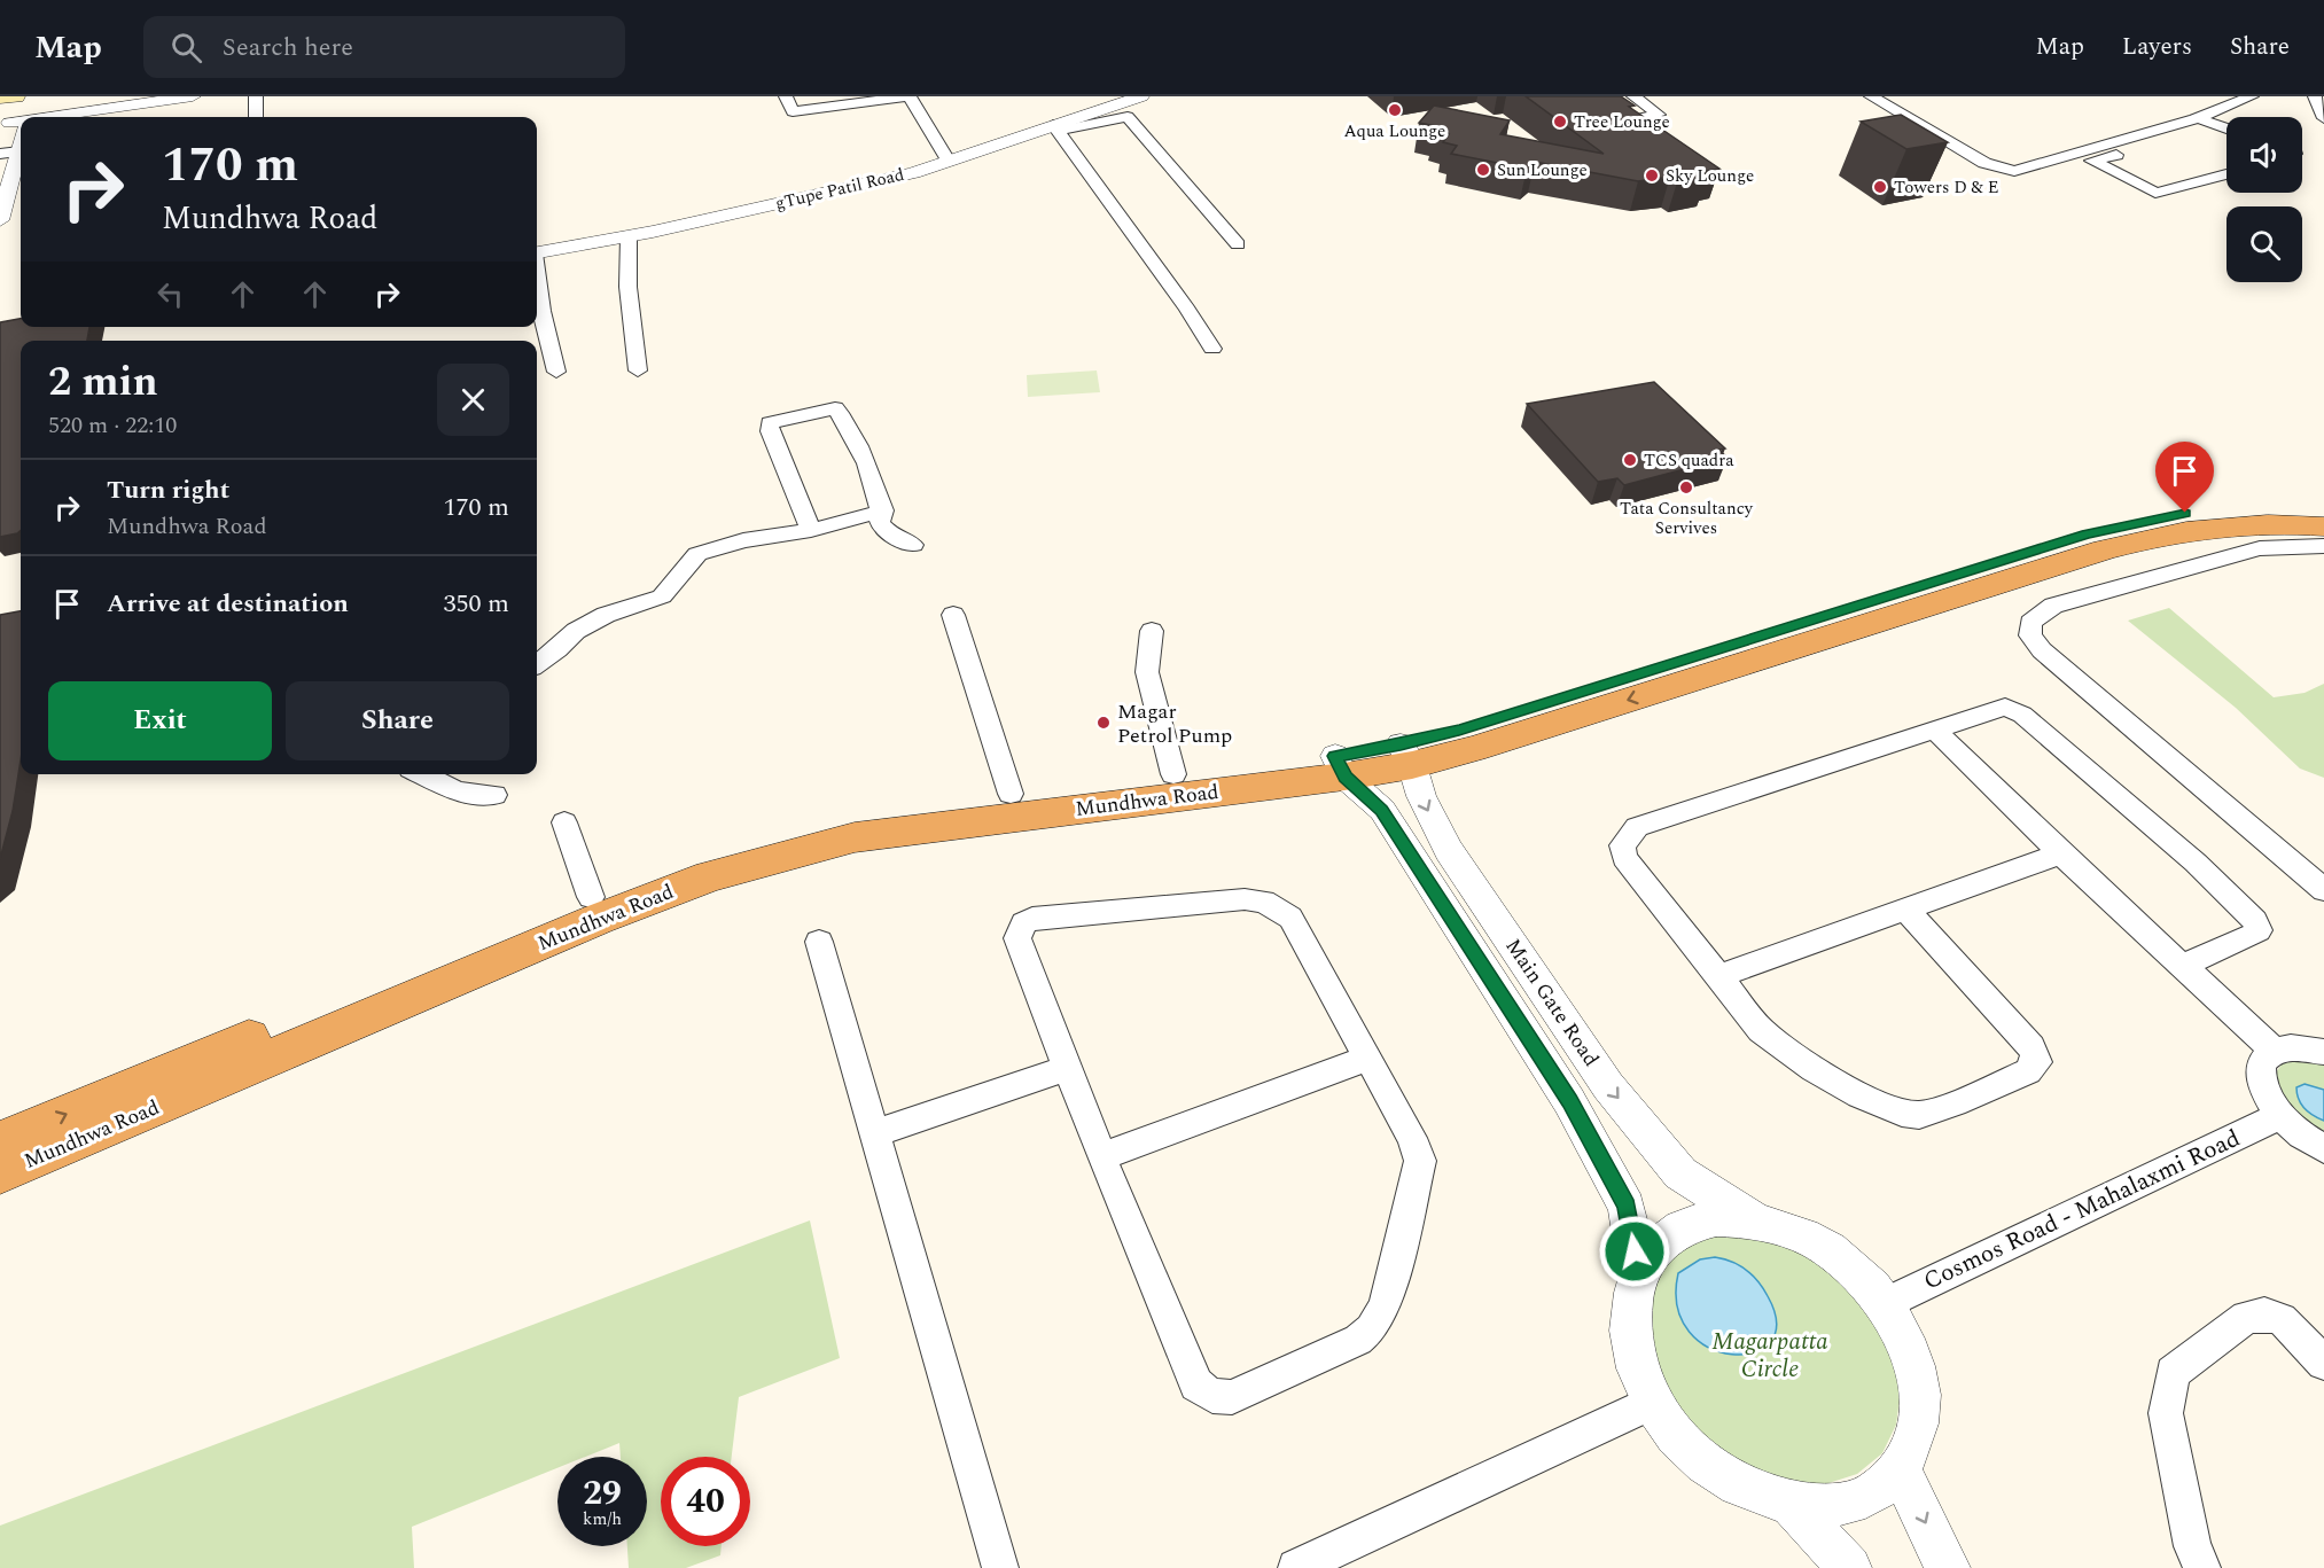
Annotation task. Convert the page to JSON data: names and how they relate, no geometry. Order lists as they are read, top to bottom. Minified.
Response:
{"streets":{"highway":["Mundhwa Road"],"street":["gTupe Patil Road","Main Gate Road","Cosmos Road - Mahalaxmi Road"]},"crossings":[["Mundhwa Road","Main Gate Road"]],"parks":["Magarpatta Circle"],"places":["Aqua Lounge","Tree Lounge","Sun Lounge","Sky Lounge","Towers D & E","TCS quadra","Tata Consultancy Servives","Magar Petrol Pump"],"page":{"header":"Map","search":"Search here","nav":["Map","Layers","Share"],"turn":["170 m","Mundhwa Road"],"heading":["2 min","520 m · 22:10"],"list":[{"name":"Turn right","note":"Mundhwa Road","value":"170 m"},{"name":"Arrive at destination","value":"350 m"}],"buttons":["Exit","Share"],"speed":"29 km/h","limit":"40"}}
